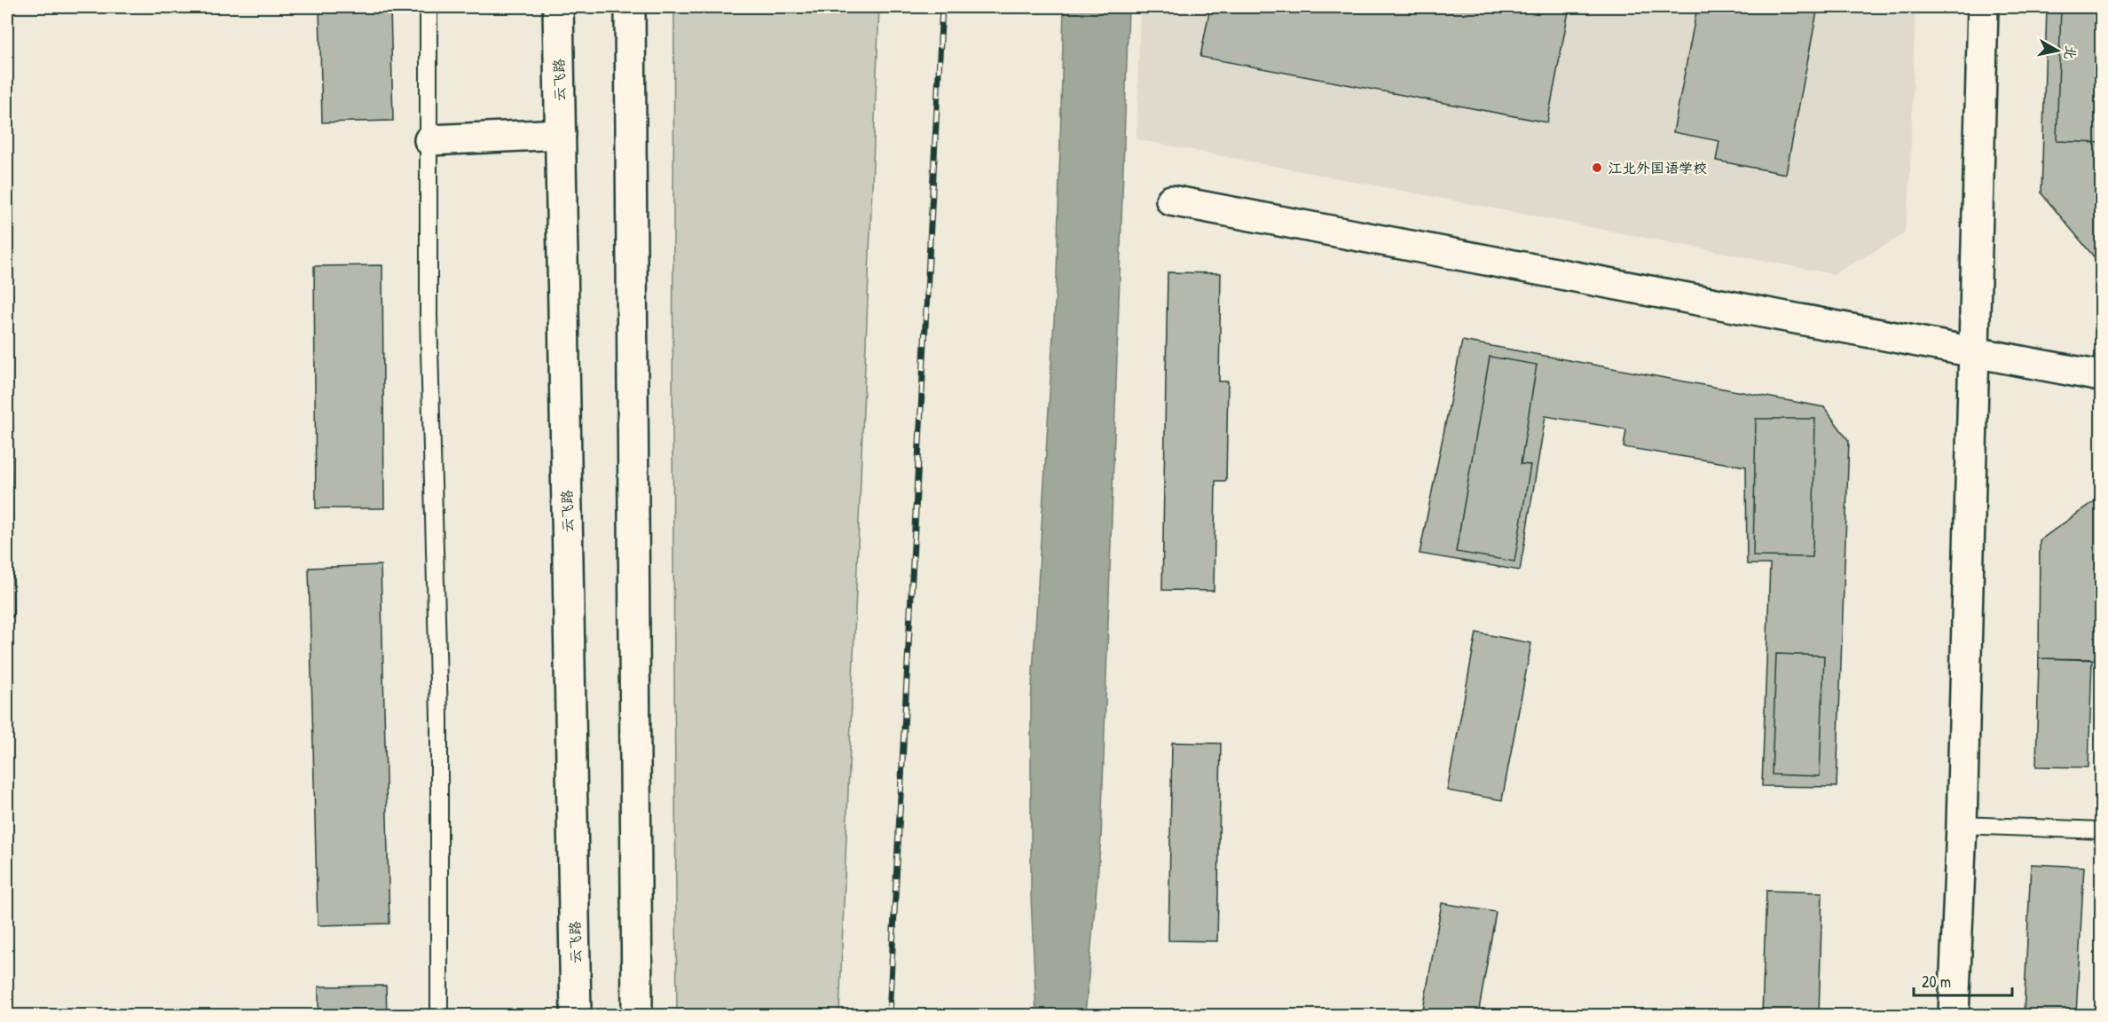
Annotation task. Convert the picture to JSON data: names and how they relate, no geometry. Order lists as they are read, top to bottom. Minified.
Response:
{"streets":{"street":["云飞路"]},"places":["江北外国语学校"],"scale_bar":"20 m","north":"right"}
